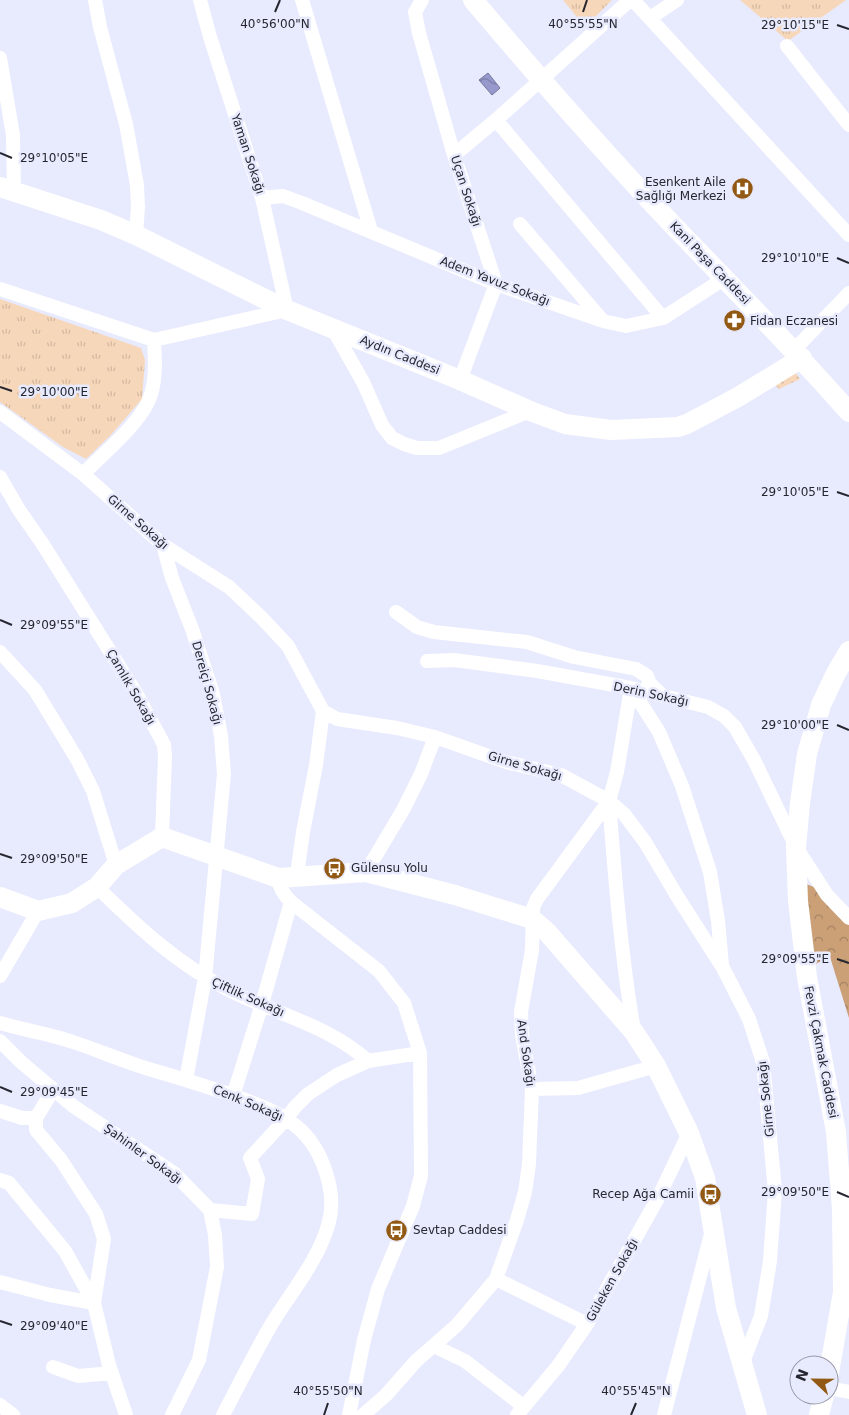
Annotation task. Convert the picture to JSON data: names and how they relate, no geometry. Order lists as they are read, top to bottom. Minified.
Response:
{"streets":{"street":["Yaman Sokağı","Uçan Sokağı","Kani Paşa Caddesi","Adem Yavuz Sokağı","Aydın Caddesi","Girne Sokağı","Dereiçi Sokağı","Çamlık Sokağı","Derin Sokağı","Çiftlik Sokağı","Fevzi Çakmak Caddesi","And Sokağı","Cenk Sokağı","Şahinler Sokağı","Güleken Sokağı"]},"crossings":[["Yaman Sokağı","Adem Yavuz Sokağı"],["Yaman Sokağı","Aydın Caddesi"],["Uçan Sokağı","Adem Yavuz Sokağı"],["Kani Paşa Caddesi","Adem Yavuz Sokağı"],["Kani Paşa Caddesi","Aydın Caddesi"],["Girne Sokağı","Dereiçi Sokağı"],["Girne Sokağı","And Sokağı"],["Dereiçi Sokağı","Çiftlik Sokağı"],["Dereiçi Sokağı","Cenk Sokağı"],["Derin Sokağı","Fevzi Çakmak Caddesi"],["Derin Sokağı","And Sokağı"]],"places":{"hospital":["Esenkent Aile Sağlığı Merkezi"],"pharmacy":["Fidan Eczanesi"],"bus stop":["Gülensu Yolu","Recep Ağa Camii","Sevtap Caddesi"]},"north":"left","coordinates":["40°56'00\"N","40°55'55\"N","29°10'15\"E","29°10'05\"E","29°10'10\"E","29°10'00\"E","29°09'55\"E","29°09'50\"E","29°09'45\"E","29°09'40\"E","40°55'50\"N","40°55'45\"N"]}
